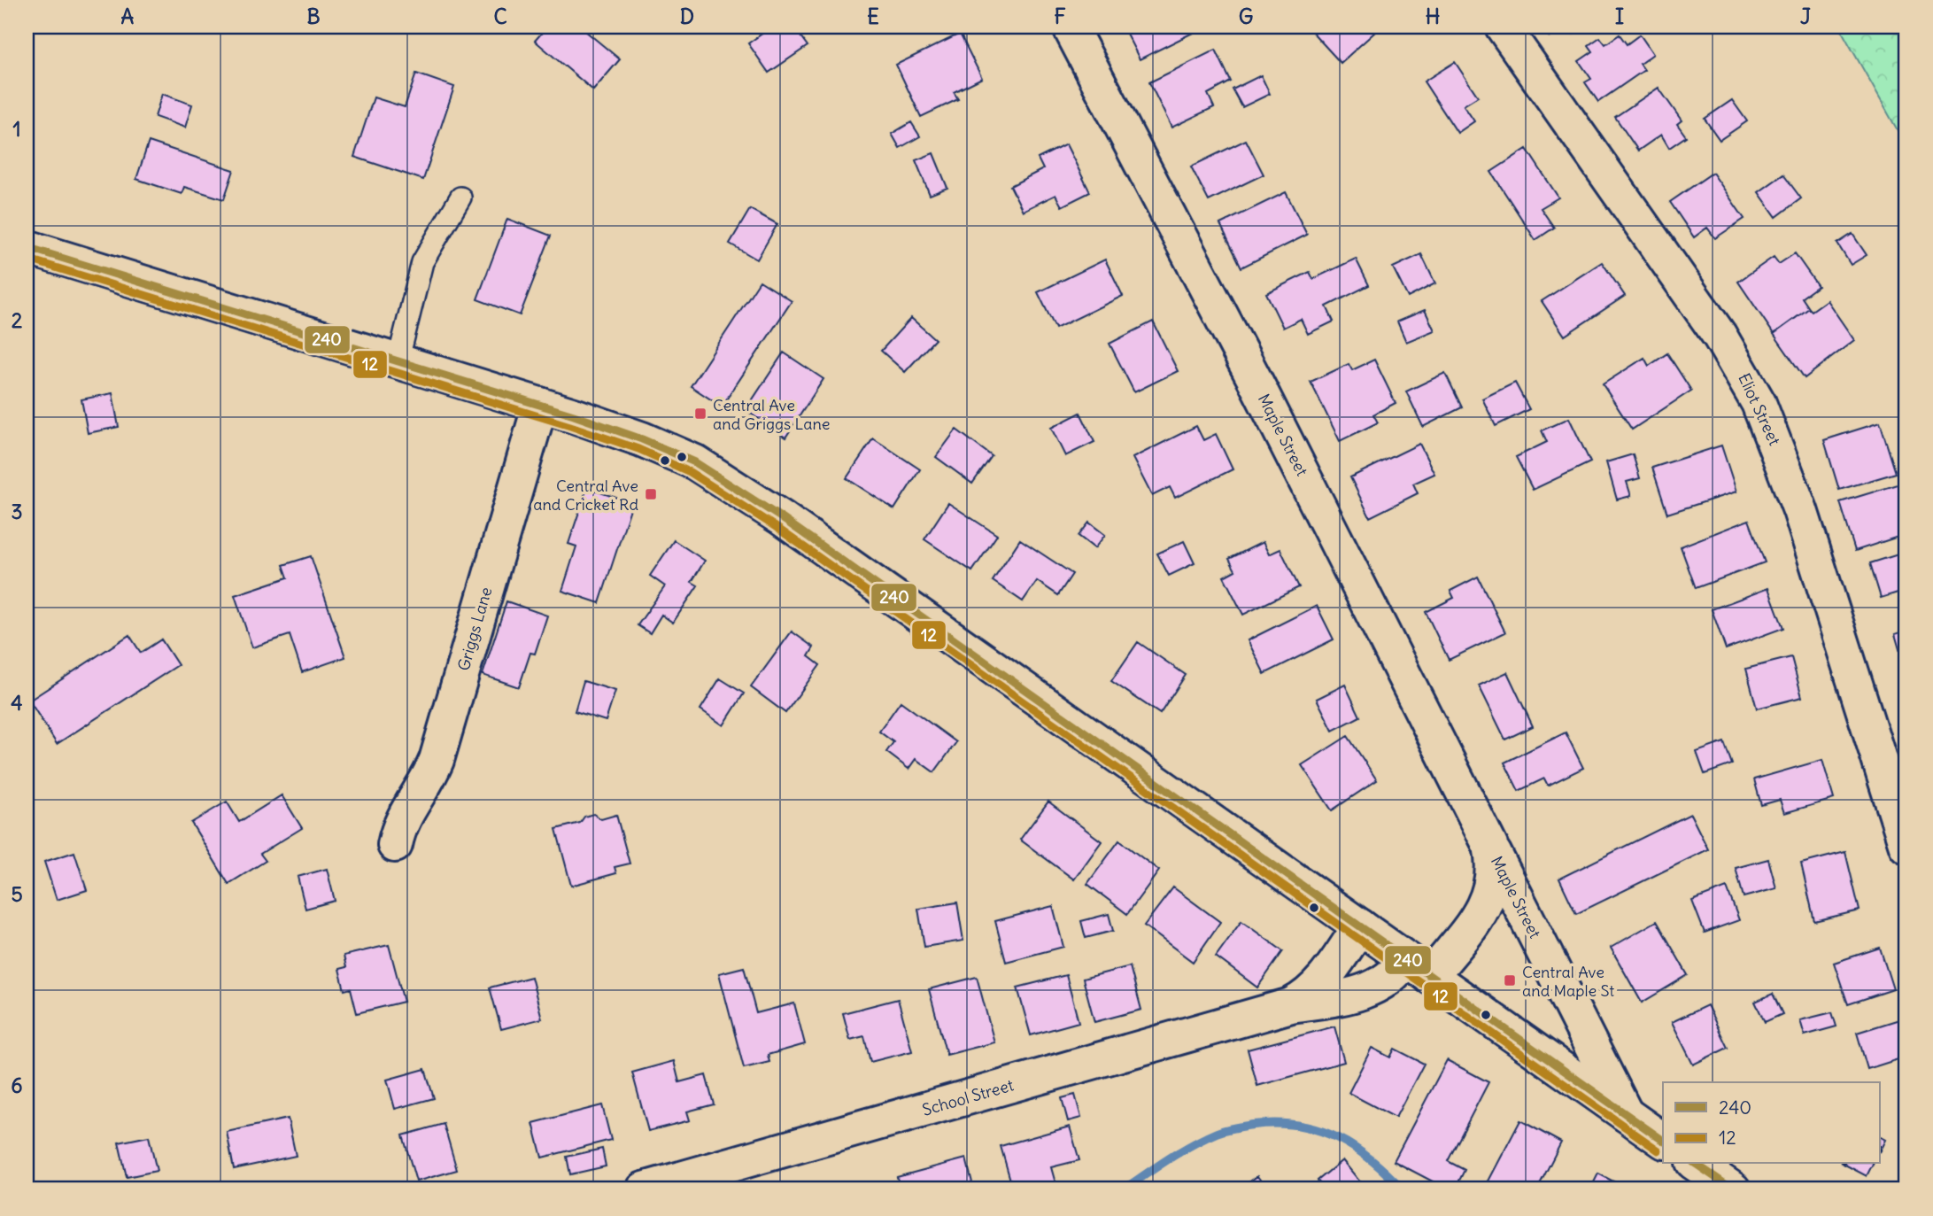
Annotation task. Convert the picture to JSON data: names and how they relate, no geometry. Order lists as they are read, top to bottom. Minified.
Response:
{"streets":{"street":["Eliot Street","Maple Street","Griggs Lane","School Street"]},"crossings":[["Maple Street","School Street"]],"places":{"transit":["Central Ave and Griggs Lane","Central Ave and Cricket Rd","Central Ave and Maple St"]},"lines":["transit line 240","transit line 12"],"legend":["240","12"],"grid":{"columns":["A","B","C","D","E","F","G","H","I","J"],"rows":["1","2","3","4","5","6"]}}
